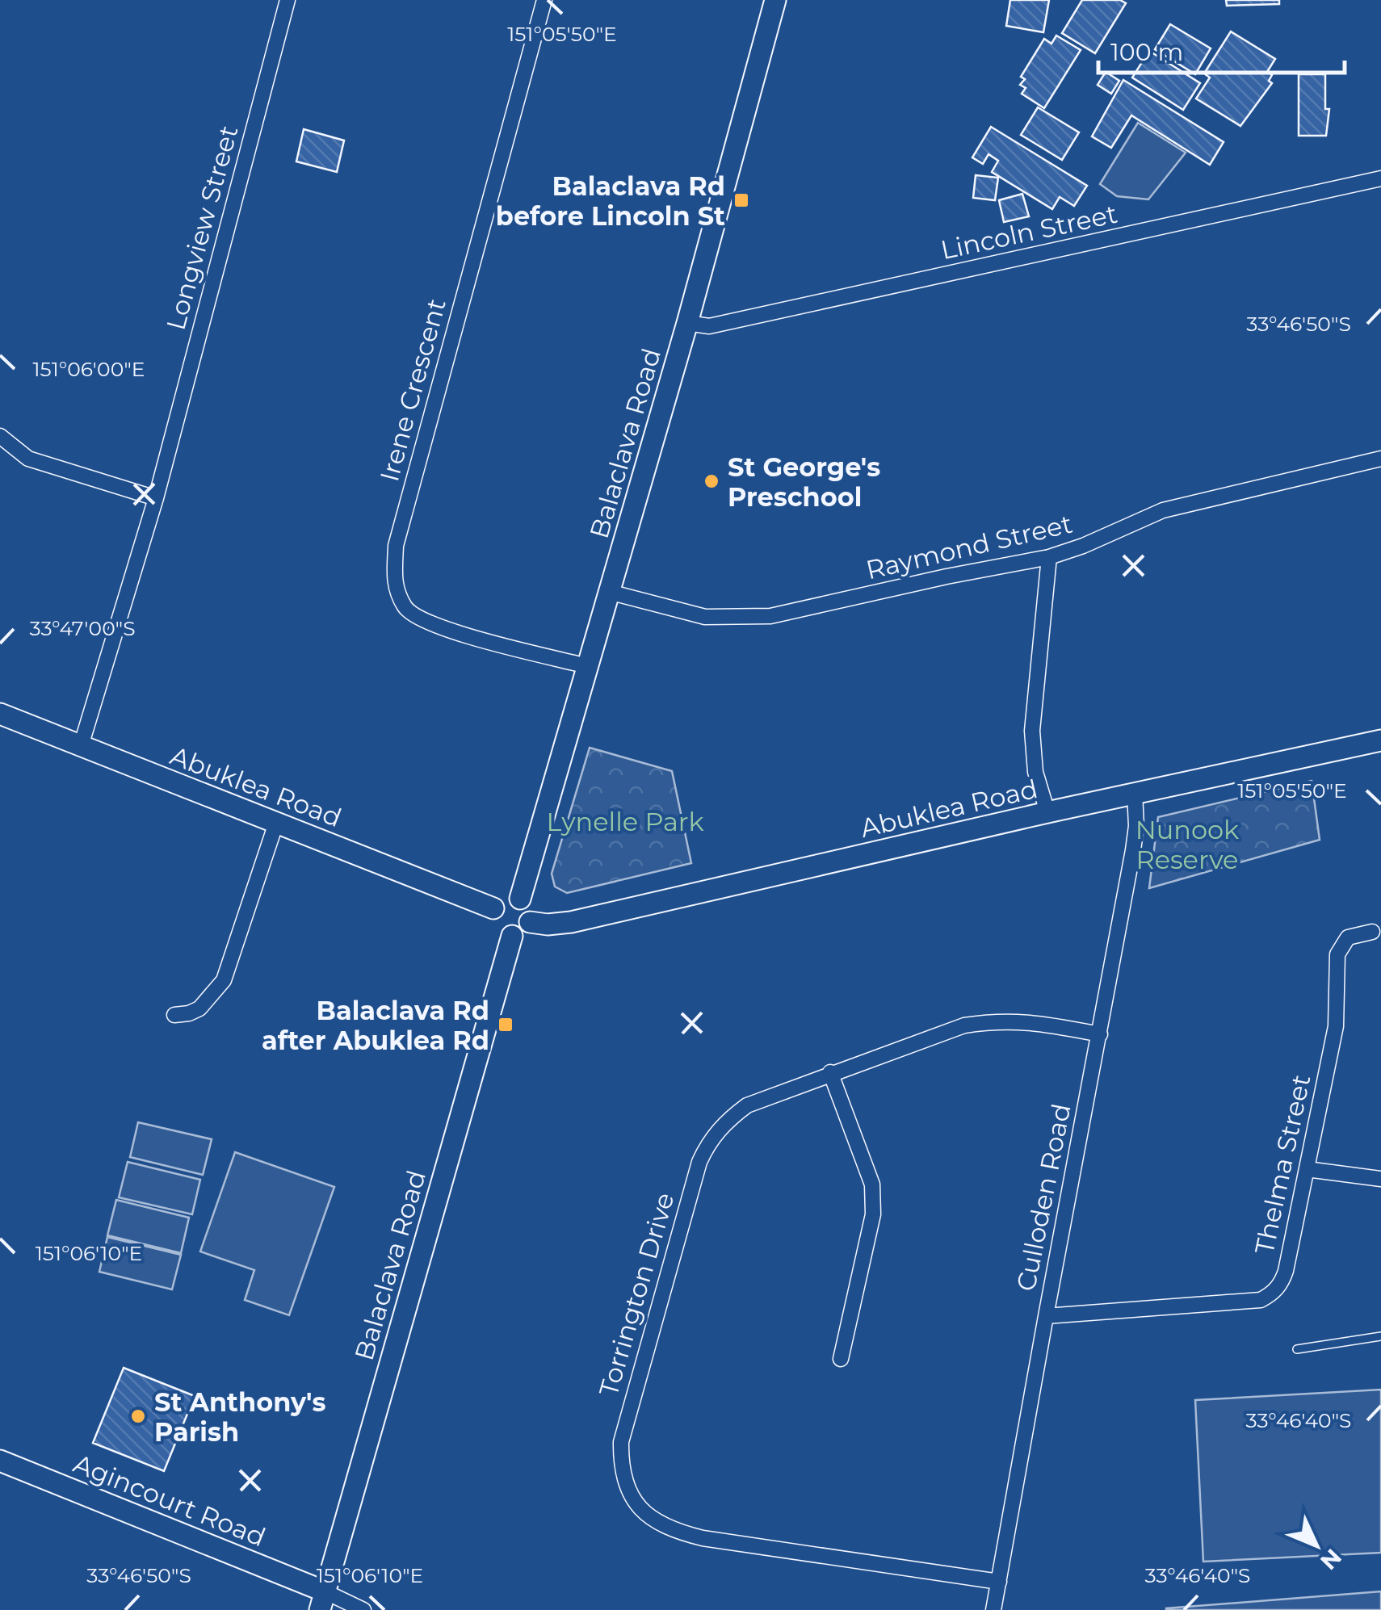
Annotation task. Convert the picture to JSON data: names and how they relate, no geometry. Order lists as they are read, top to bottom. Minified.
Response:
{"streets":{"street":["Longview Street","Lincoln Street","Irene Crescent","Balaclava Road","Raymond Street","Abuklea Road","Thelma Street","Culloden Road","Torrington Drive","Agincourt Road"]},"crossings":[["Longview Street","Abuklea Road"],["Lincoln Street","Balaclava Road"],["Irene Crescent","Balaclava Road"],["Balaclava Road","Raymond Street"],["Balaclava Road","Abuklea Road"],["Balaclava Road","Agincourt Road"],["Abuklea Road","Culloden Road"],["Thelma Street","Culloden Road"],["Culloden Road","Torrington Drive"]],"parks":["Lynelle Park","Nunook Reserve"],"places":{"transit":["Balaclava Rd before Lincoln St","Balaclava Rd after Abuklea Rd"],"other":["St George's Preschool","St Anthony's Parish"]},"scale_bar":"100 m","north":"bottom right","coordinates":["151°05'50\"E","33°46'50\"S","151°06'00\"E","33°47'00\"S","151°06'10\"E","33°46'40\"S"]}
